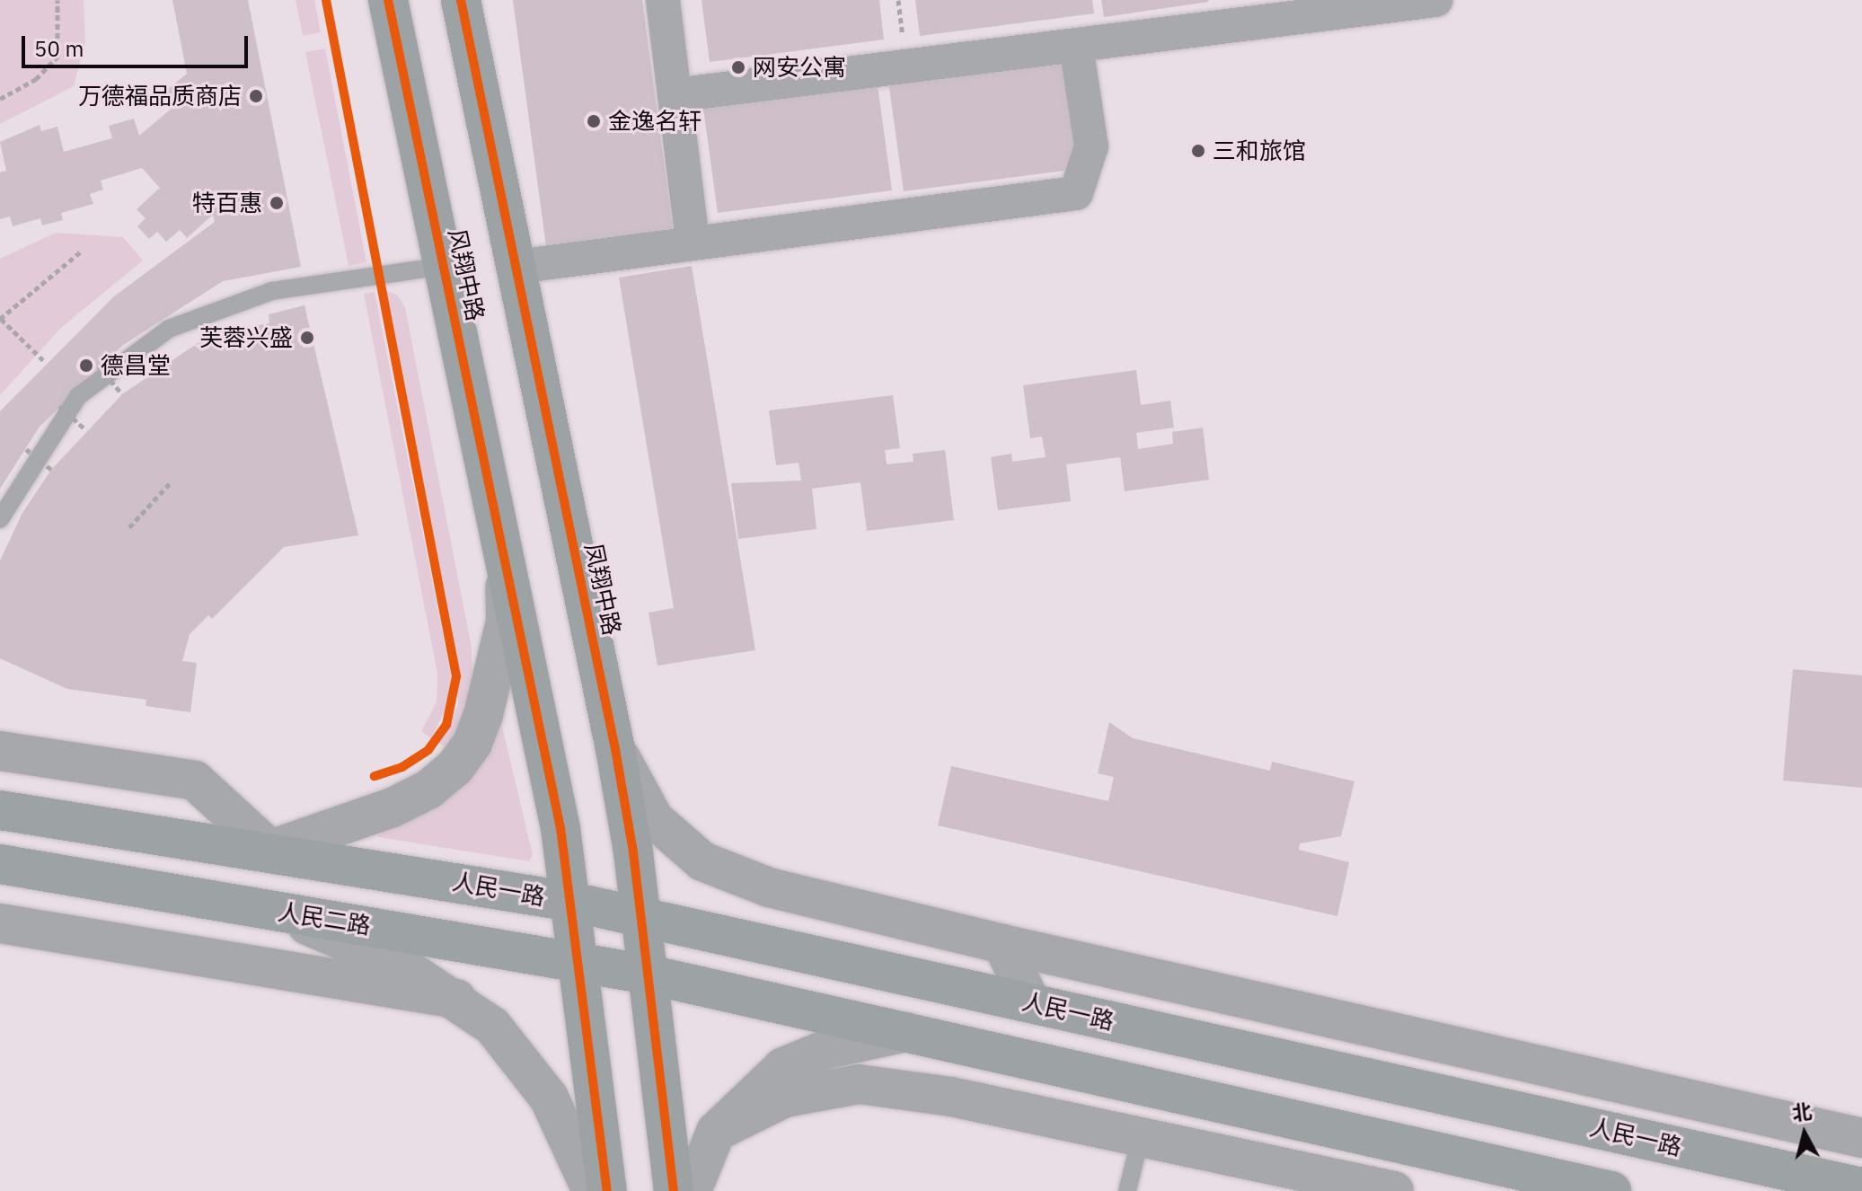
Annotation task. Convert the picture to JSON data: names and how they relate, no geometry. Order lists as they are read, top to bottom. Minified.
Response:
{"streets":{"main road":["风翔中路","凤翔中路","人民一路","人民二路"]},"crossings":[["凤翔中路","人民一路"],["凤翔中路","人民二路"]],"places":["网安公寓","万德福品质商店","金逸名轩","三和旅馆","特百惠","芙蓉兴盛","德昌堂"],"scale_bar":"50 m","north":"top"}
